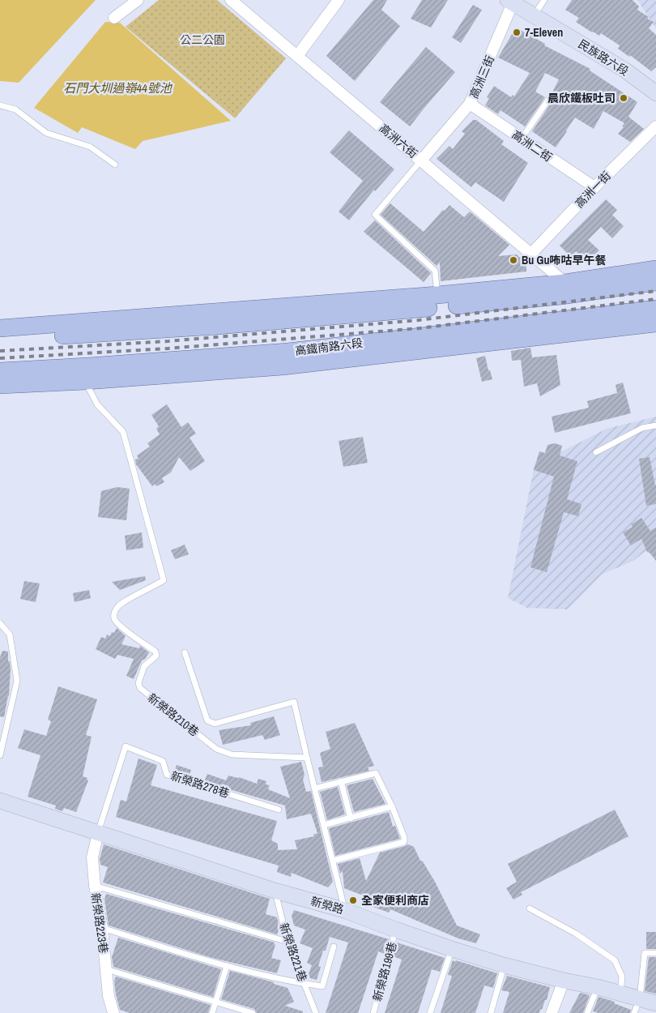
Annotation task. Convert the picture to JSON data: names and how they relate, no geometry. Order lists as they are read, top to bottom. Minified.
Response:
{"streets":{"main road":["高鐵南路六段"],"street":["民族路六段","高洲三街","高洲六街","高洲二街","高洲一街","新榮路","新榮路223巷"],"lane":["新榮路210巷","新榮路278巷","新榮路221巷","新榮路199巷"]},"crossings":[["民族路六段","高洲三街"],["高洲三街","高洲六街"],["高洲三街","高洲二街"],["高洲六街","高洲一街"],["高洲二街","高洲一街"],["高鐵南路六段","新榮路210巷"],["新榮路278巷","新榮路"],["新榮路278巷","新榮路223巷"],["新榮路","新榮路223巷"],["新榮路","新榮路221巷"],["新榮路","新榮路199巷"]],"water":["石門大圳過嶺44號池"],"parks":["公二公園"],"places":["7-Eleven","晨欣鐵板吐司","Bu Gu咘咕早午餐","全家便利商店"]}
